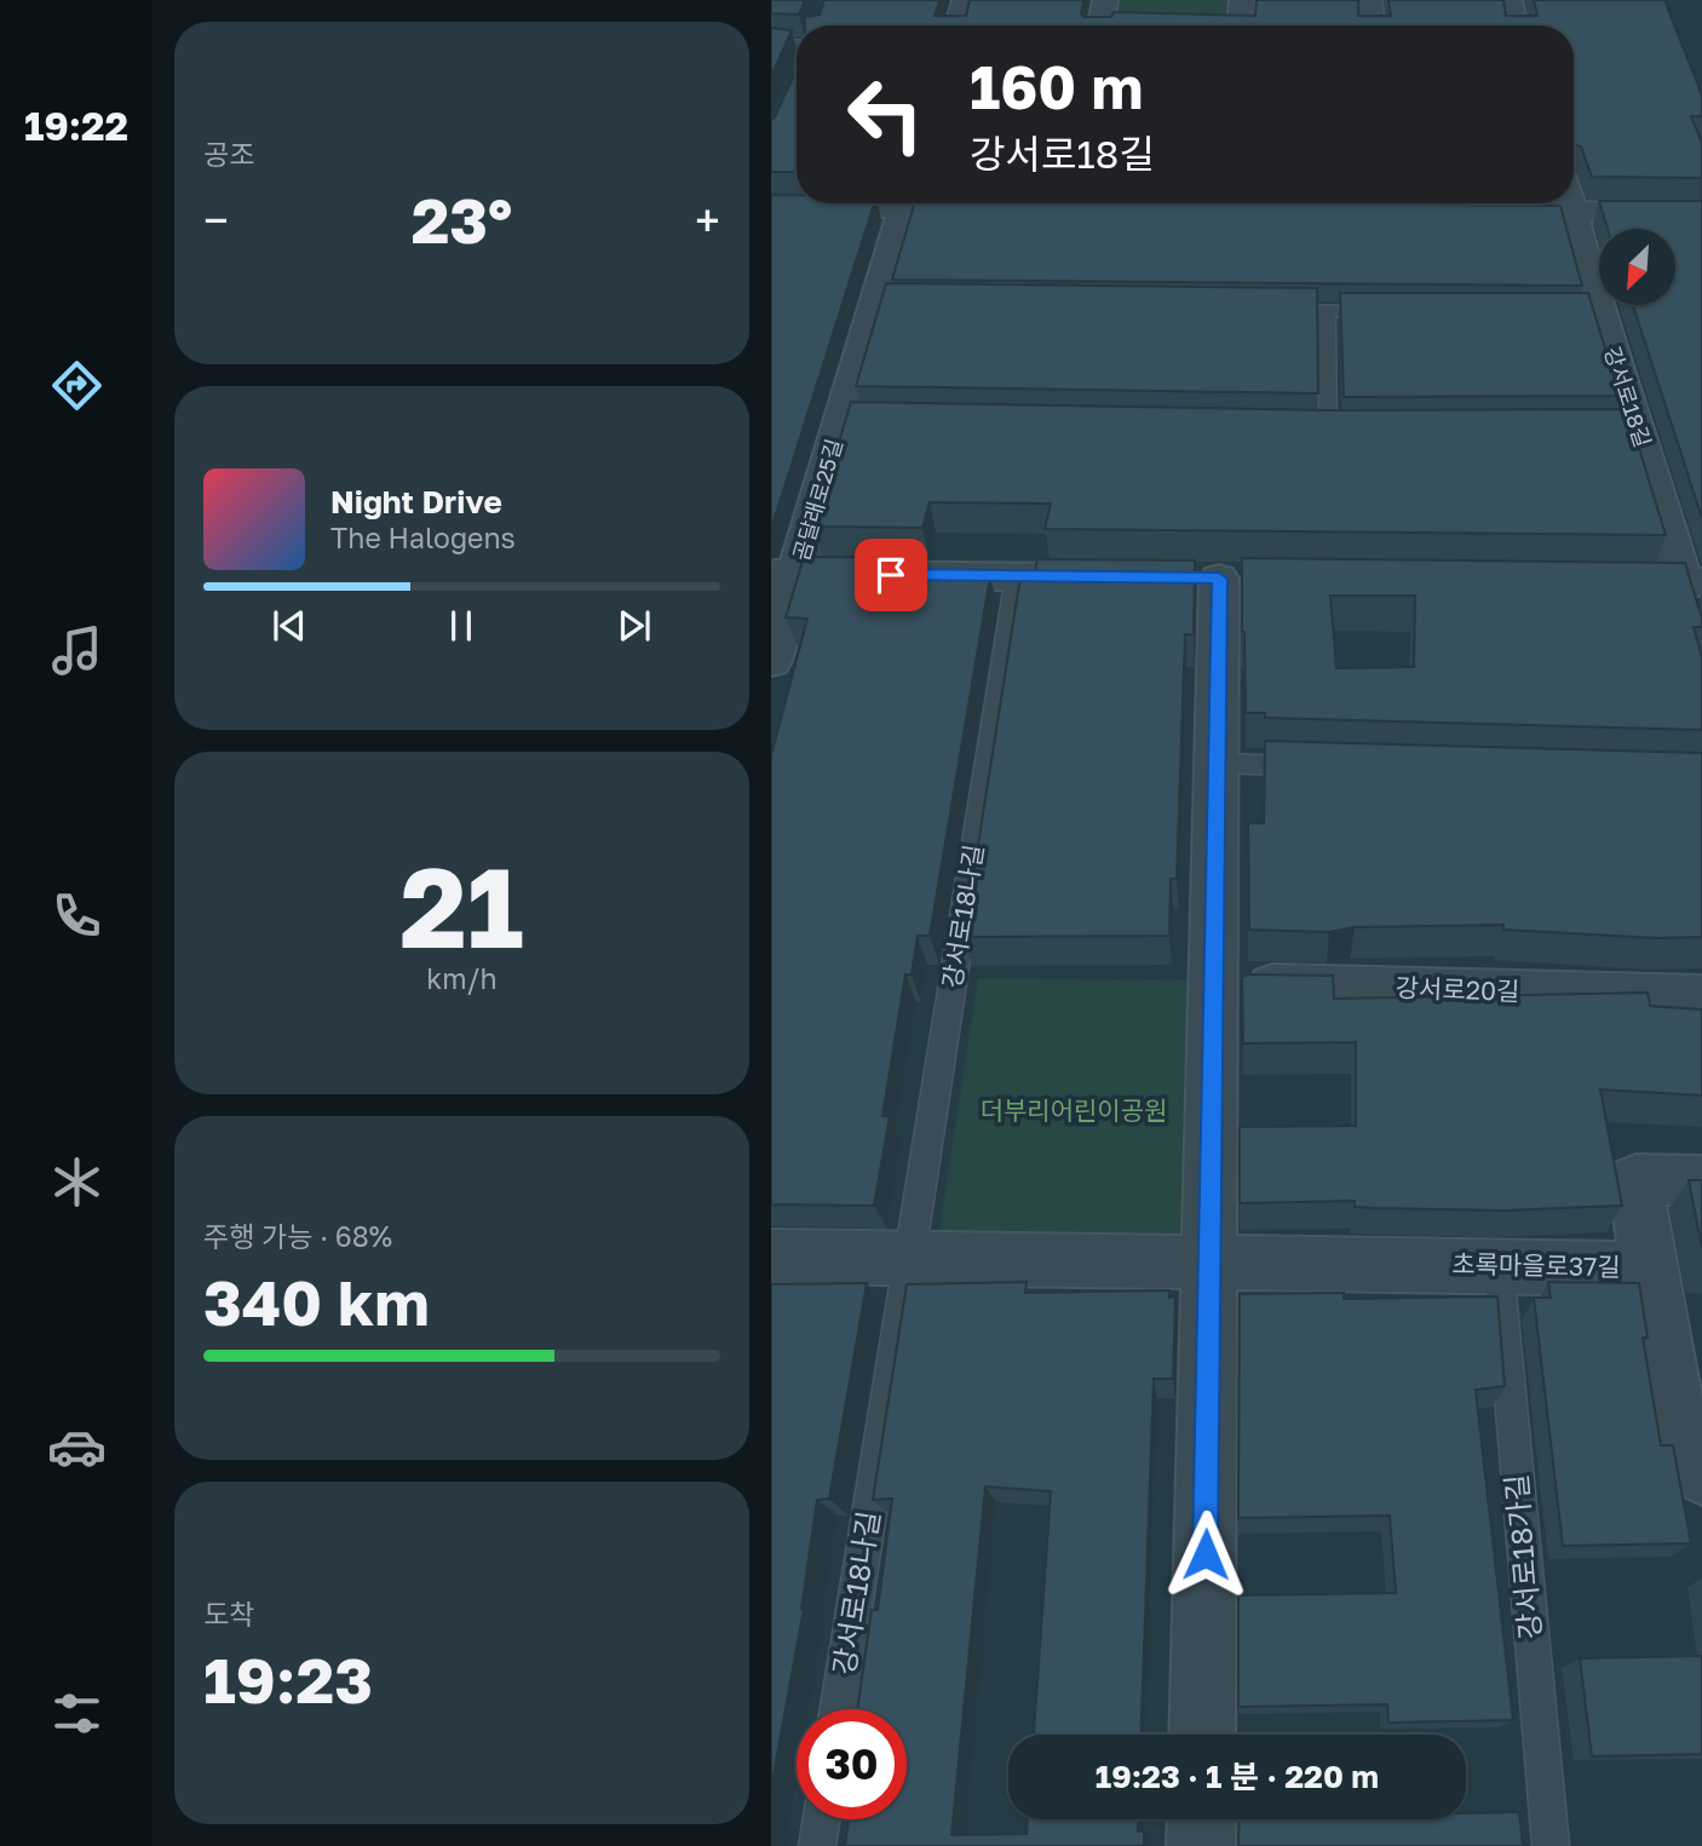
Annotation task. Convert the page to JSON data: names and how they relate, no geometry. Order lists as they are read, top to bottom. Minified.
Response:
{"streets":{"street":["강서로18길","곰달래로25길","강서로20길","초록마을로37길"],"lane":["강서로18나길","강서로18가길"]},"crossings":[["초록마을로37길","강서로18가길"]],"parks":["더부리어린이공원"],"north":"bottom left","page":{"tabs":"19:22","tile":["공조",["21","km/h"],["주행 가능 · 68%","340 km"],["도착","19:23"]],"turn":["160 m","강서로18길"],"heat":["−","23°","+"],"song":["Night Drive","The Halogens"],"limit":"30","trip":"19:23 · 1 분 · 220 m"}}
